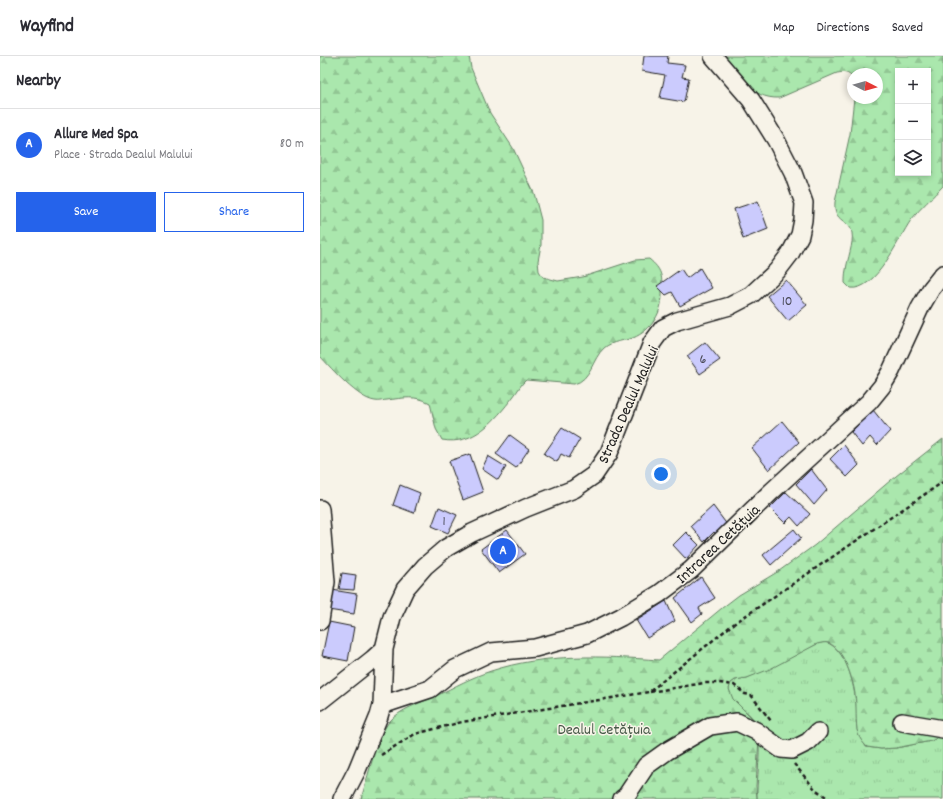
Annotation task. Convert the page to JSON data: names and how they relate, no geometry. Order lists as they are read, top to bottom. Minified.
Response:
{"streets":{"street":["Strada Dealul Malului","Intrarea Cetățuia"]},"parks":["Dealul Cetățuia"],"house_numbers":["10","6","1"],"north":"right","page":{"header":"Wayfind","nav":["Map","Directions","Saved"],"heading":"Nearby","map_buttons":["+","−"],"list":[{"mark":"A","name":"Allure Med Spa","note":"Place · Strada Dealul Malului","value":"80 m"}],"buttons":["Save","Share"],"pins":"A"}}
